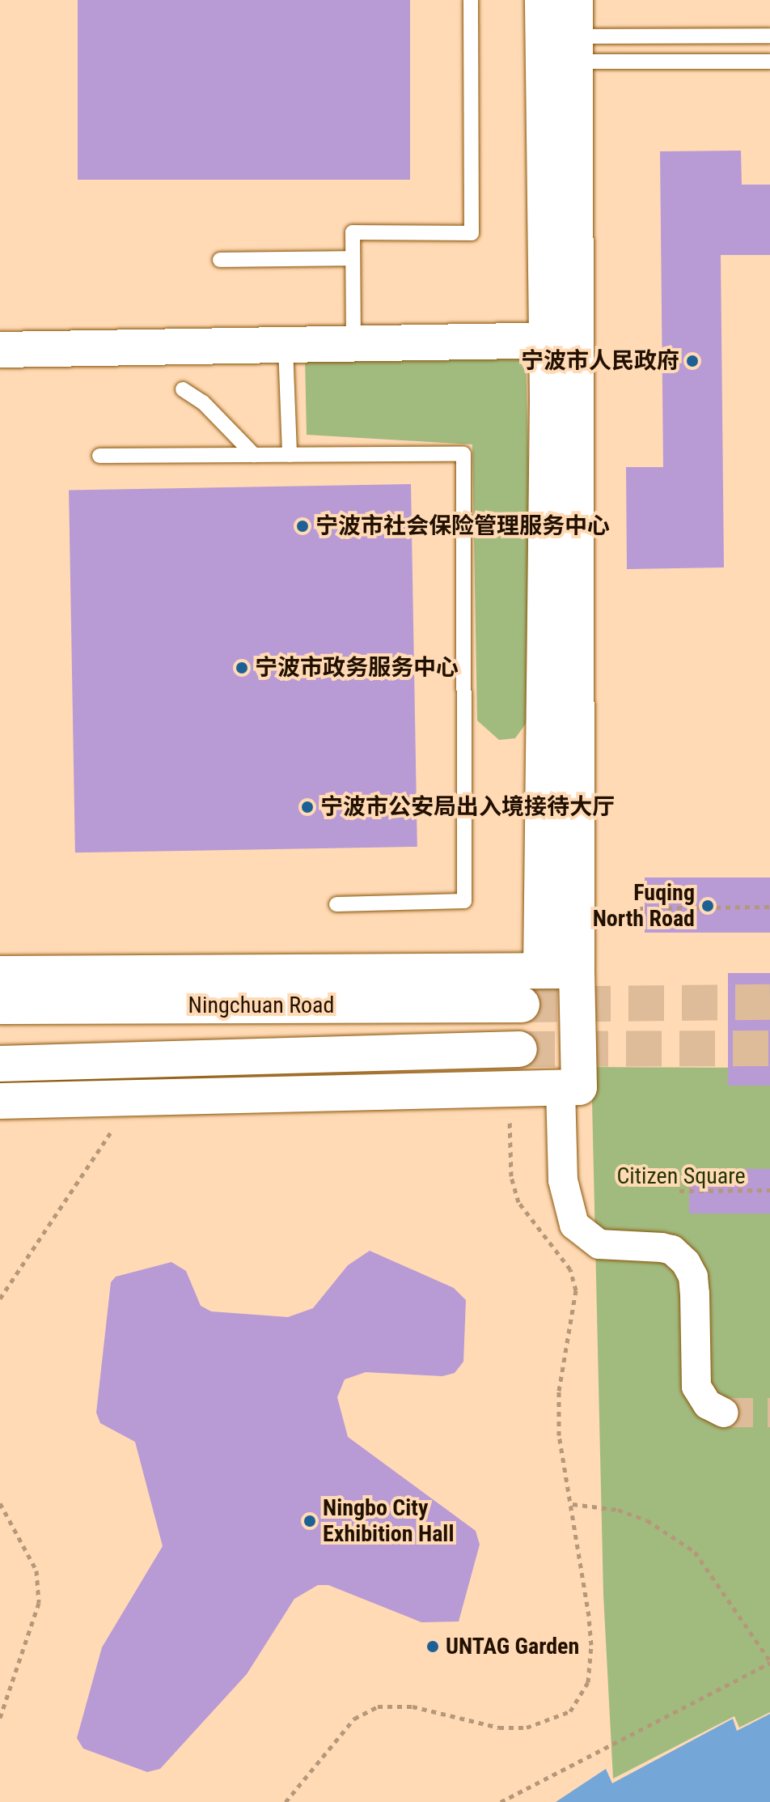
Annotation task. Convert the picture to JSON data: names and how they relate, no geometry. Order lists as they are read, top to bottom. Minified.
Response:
{"streets":{"street":["Ningchuan Road"]},"parks":["Citizen Square"],"places":["宁波市人民政府","宁波市社会保险管理服务中心","宁波市政务服务中心","宁波市公安局出入境接待大厅","Fuqing North Road","Ningbo City Exhibition Hall","UNTAG Garden"]}
